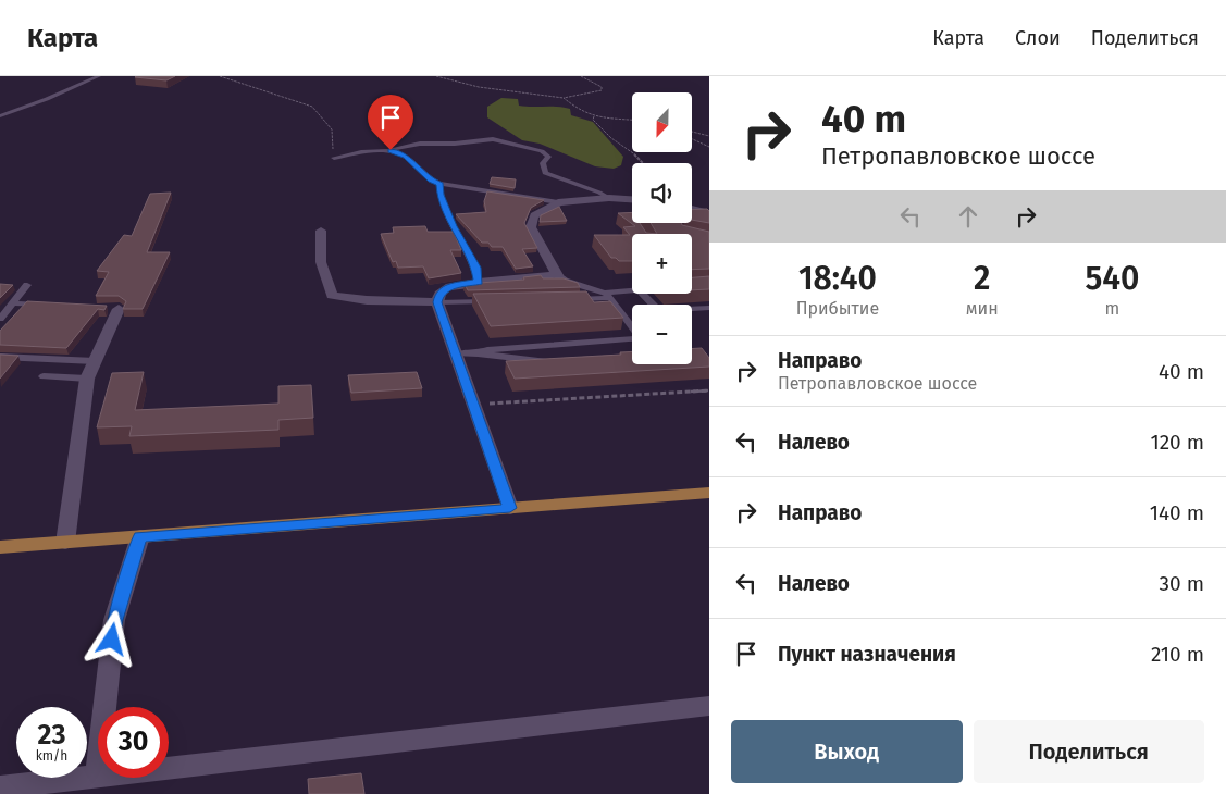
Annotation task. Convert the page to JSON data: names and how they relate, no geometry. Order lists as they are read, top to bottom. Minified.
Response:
{"north":"bottom","page":{"header":"Карта","nav":["Карта","Слои","Поделиться"],"turn":["40 m","Петропавловское шоссе"],"map_buttons":["+","−"],"eta":["18:40","Прибытие","2","мин","540","m"],"list":[{"name":"Направо","note":"Петропавловское шоссе","value":"40 m"},{"name":"Налево","value":"120 m"},{"name":"Направо","value":"140 m"},{"name":"Налево","value":"30 m"},{"name":"Пункт назначения","value":"210 m"}],"speed":"23 km/h","limit":"30","buttons":["Выход","Поделиться"]}}
